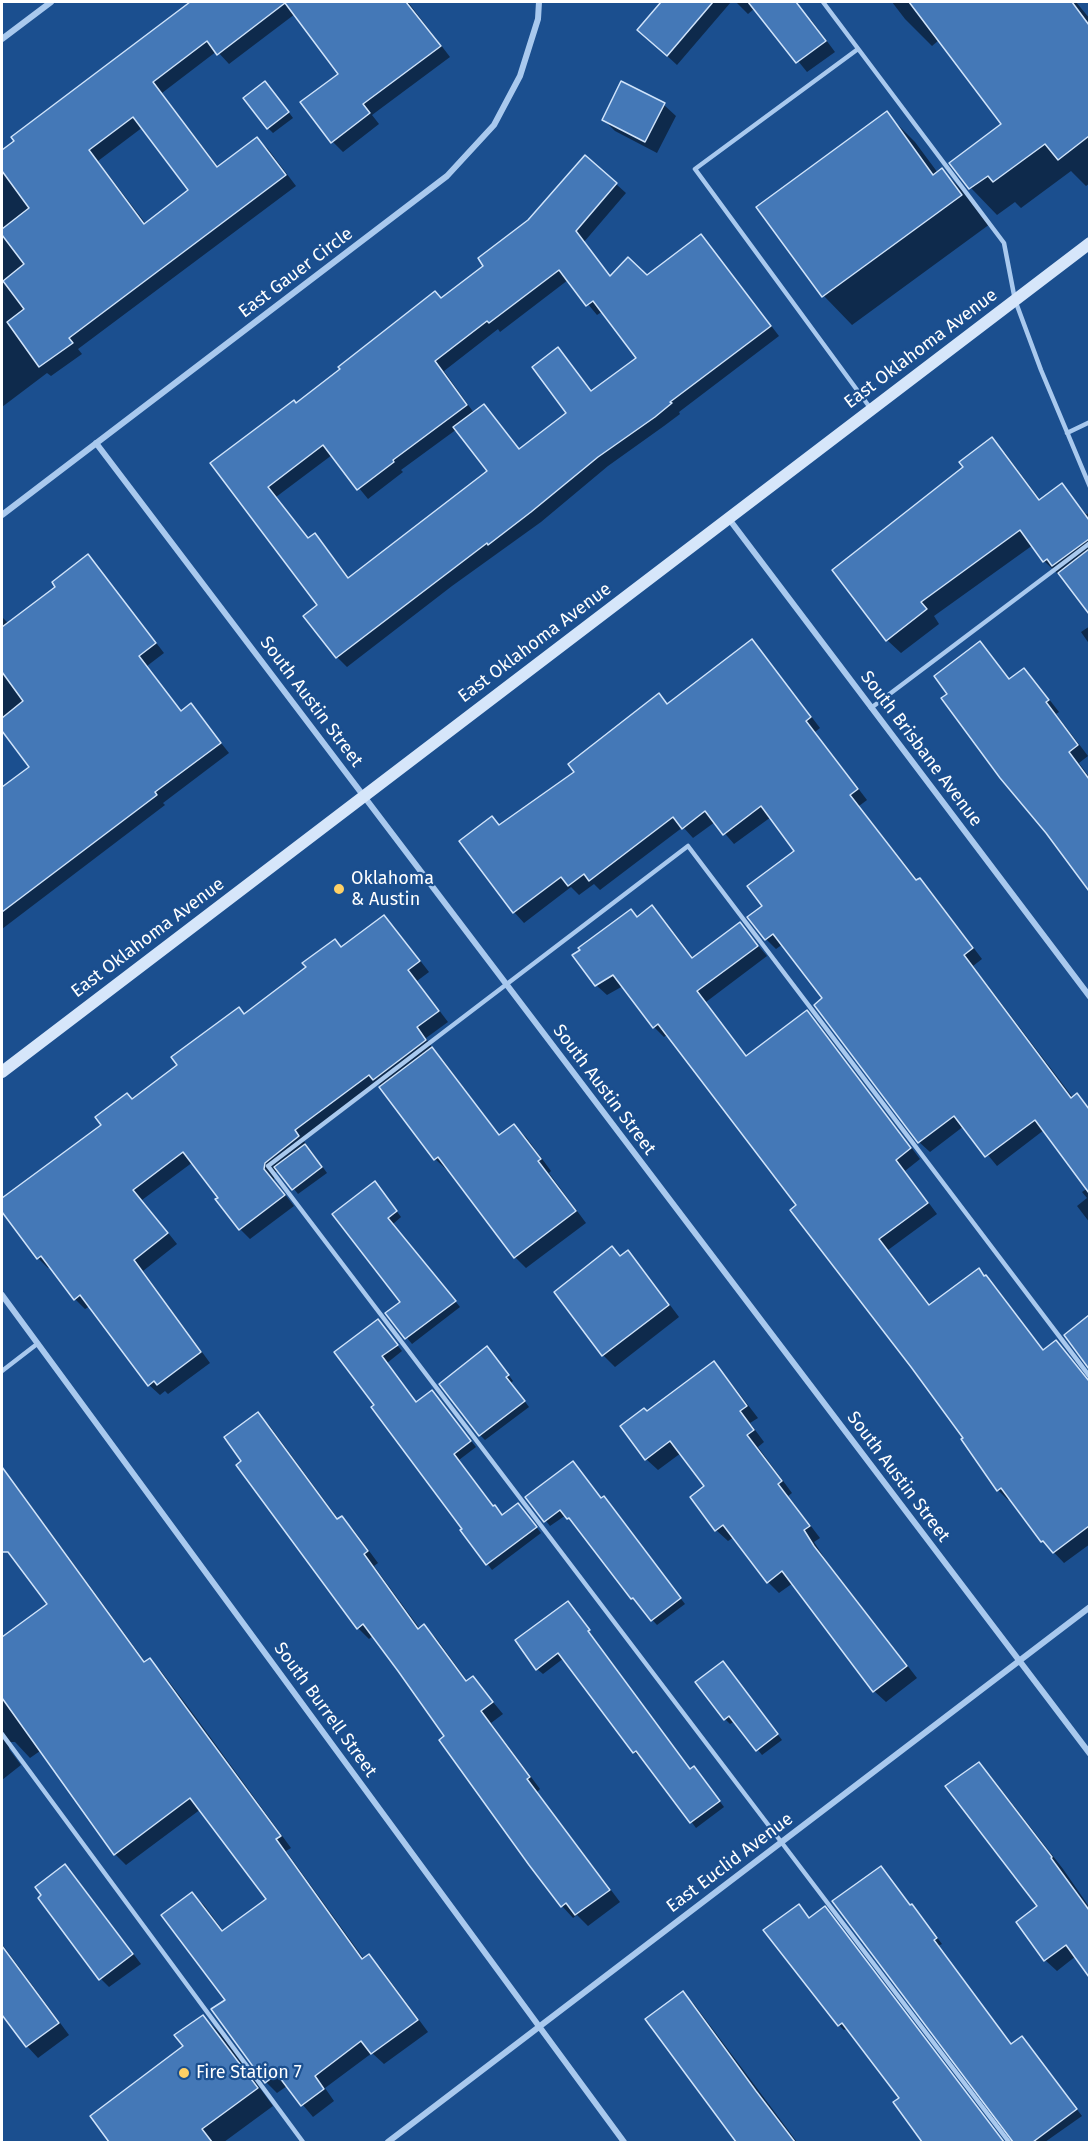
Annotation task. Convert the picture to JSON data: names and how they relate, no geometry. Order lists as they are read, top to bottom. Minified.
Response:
{"streets":{"main road":["East Oklahoma Avenue"],"street":["East Gauer Circle","South Austin Street","South Brisbane Avenue","South Burrell Street","East Euclid Avenue"]},"crossings":[["East Gauer Circle","South Austin Street"],["East Oklahoma Avenue","South Austin Street"],["East Oklahoma Avenue","South Brisbane Avenue"],["South Austin Street","East Euclid Avenue"],["South Burrell Street","East Euclid Avenue"]],"places":["Oklahoma & Austin","Fire Station 7"]}
